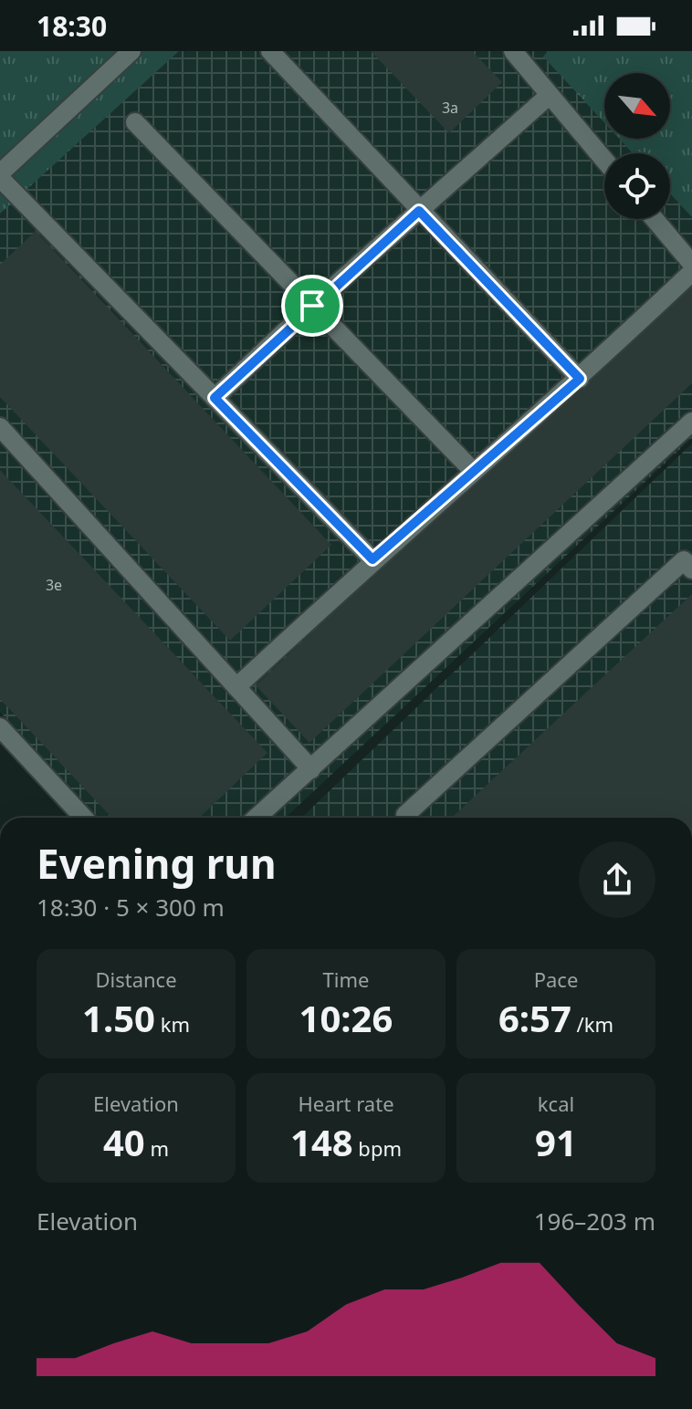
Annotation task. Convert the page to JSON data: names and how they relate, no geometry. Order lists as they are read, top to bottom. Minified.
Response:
{"house_numbers":["3a","3e"],"north":"bottom right","page":{"status":"18:30","heading":["Evening run","18:30 · 5 × 300 m"],"stats":[["Distance","1.50 km"],["Time","10:26"],["Pace","6:57 /km"],["Elevation","40 m"],["Heart rate","148 bpm"],["kcal","91"]],"chart":["Elevation","196–203 m"]}}
